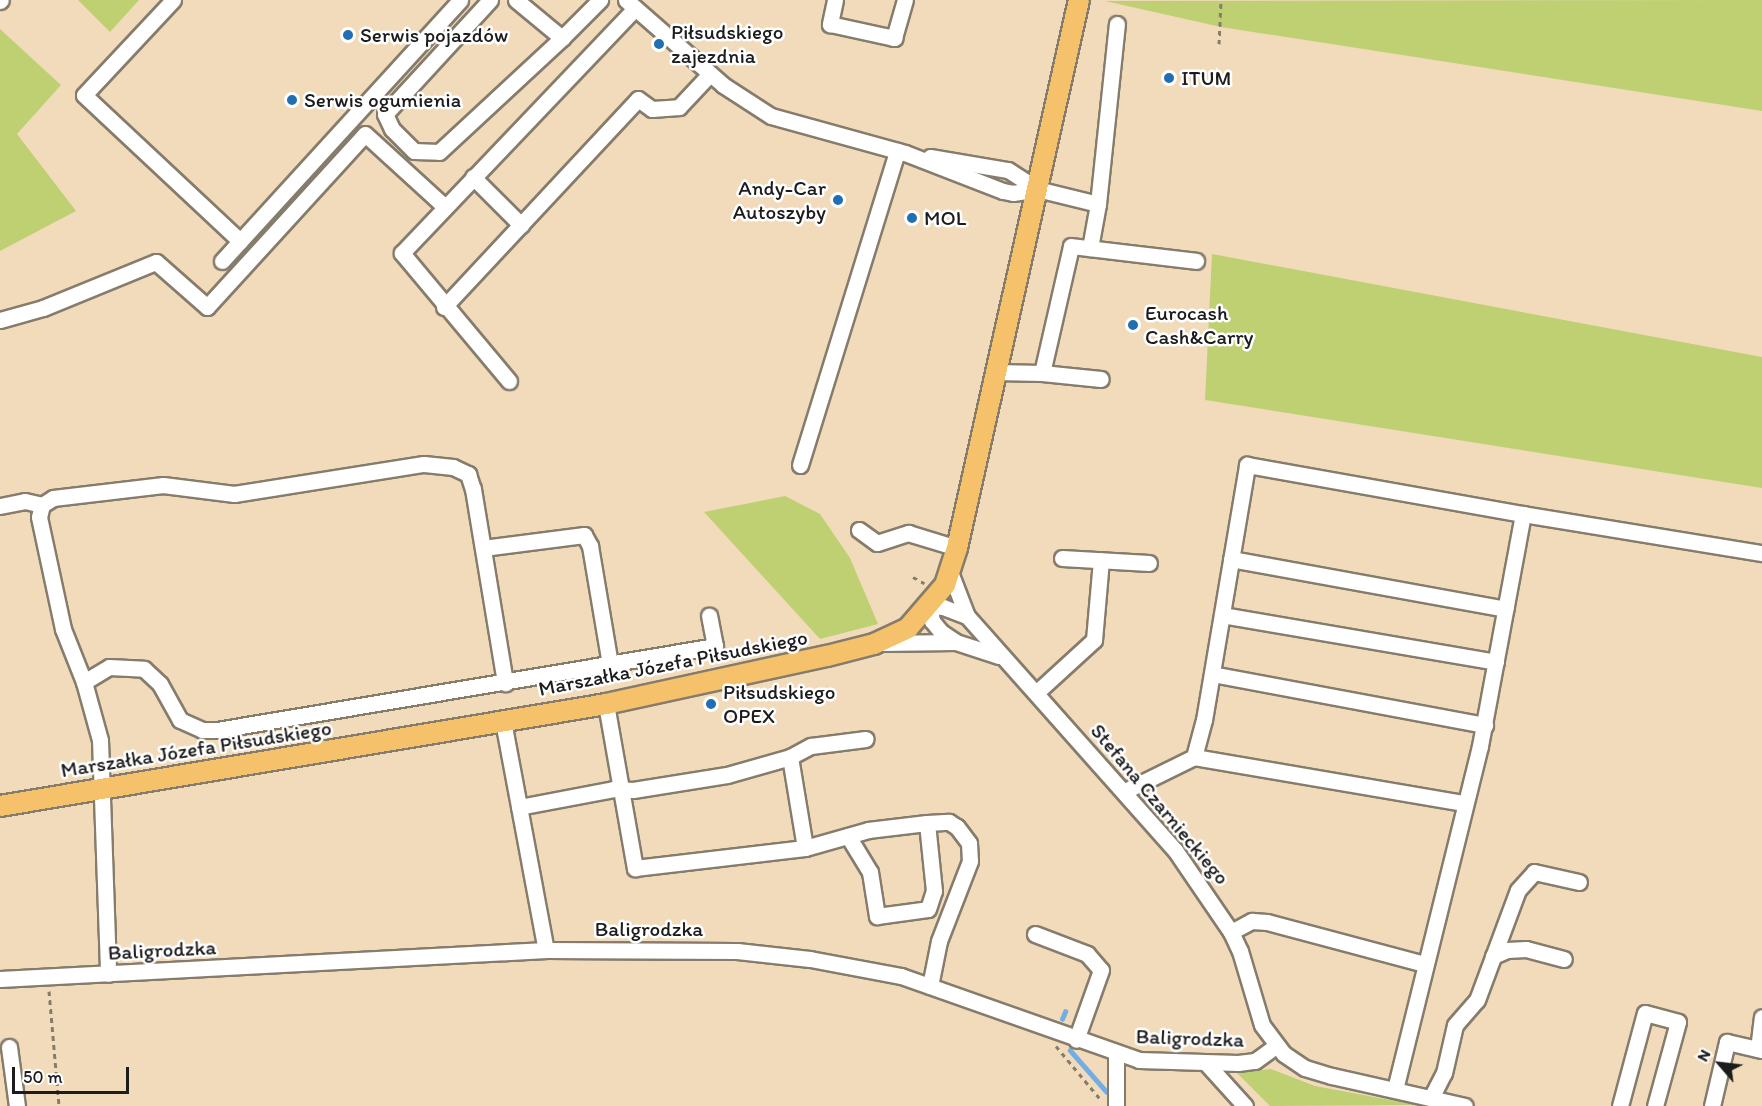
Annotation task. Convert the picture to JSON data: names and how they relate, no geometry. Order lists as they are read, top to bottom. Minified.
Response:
{"streets":{"main road":["Marszałka Józefa Piłsudskiego"],"street":["Stefana Czarnieckiego","Baligrodzka"]},"crossings":[["Marszałka Józefa Piłsudskiego","Stefana Czarnieckiego"],["Stefana Czarnieckiego","Baligrodzka"]],"places":["Serwis pojazdów","Piłsudskiego zajezdnia","ITUM","Serwis ogumienia","Andy-Car Autoszyby","MOL","Eurocash Cash&Carry","Piłsudskiego OPEX"],"scale_bar":"50 m","north":"top left"}
